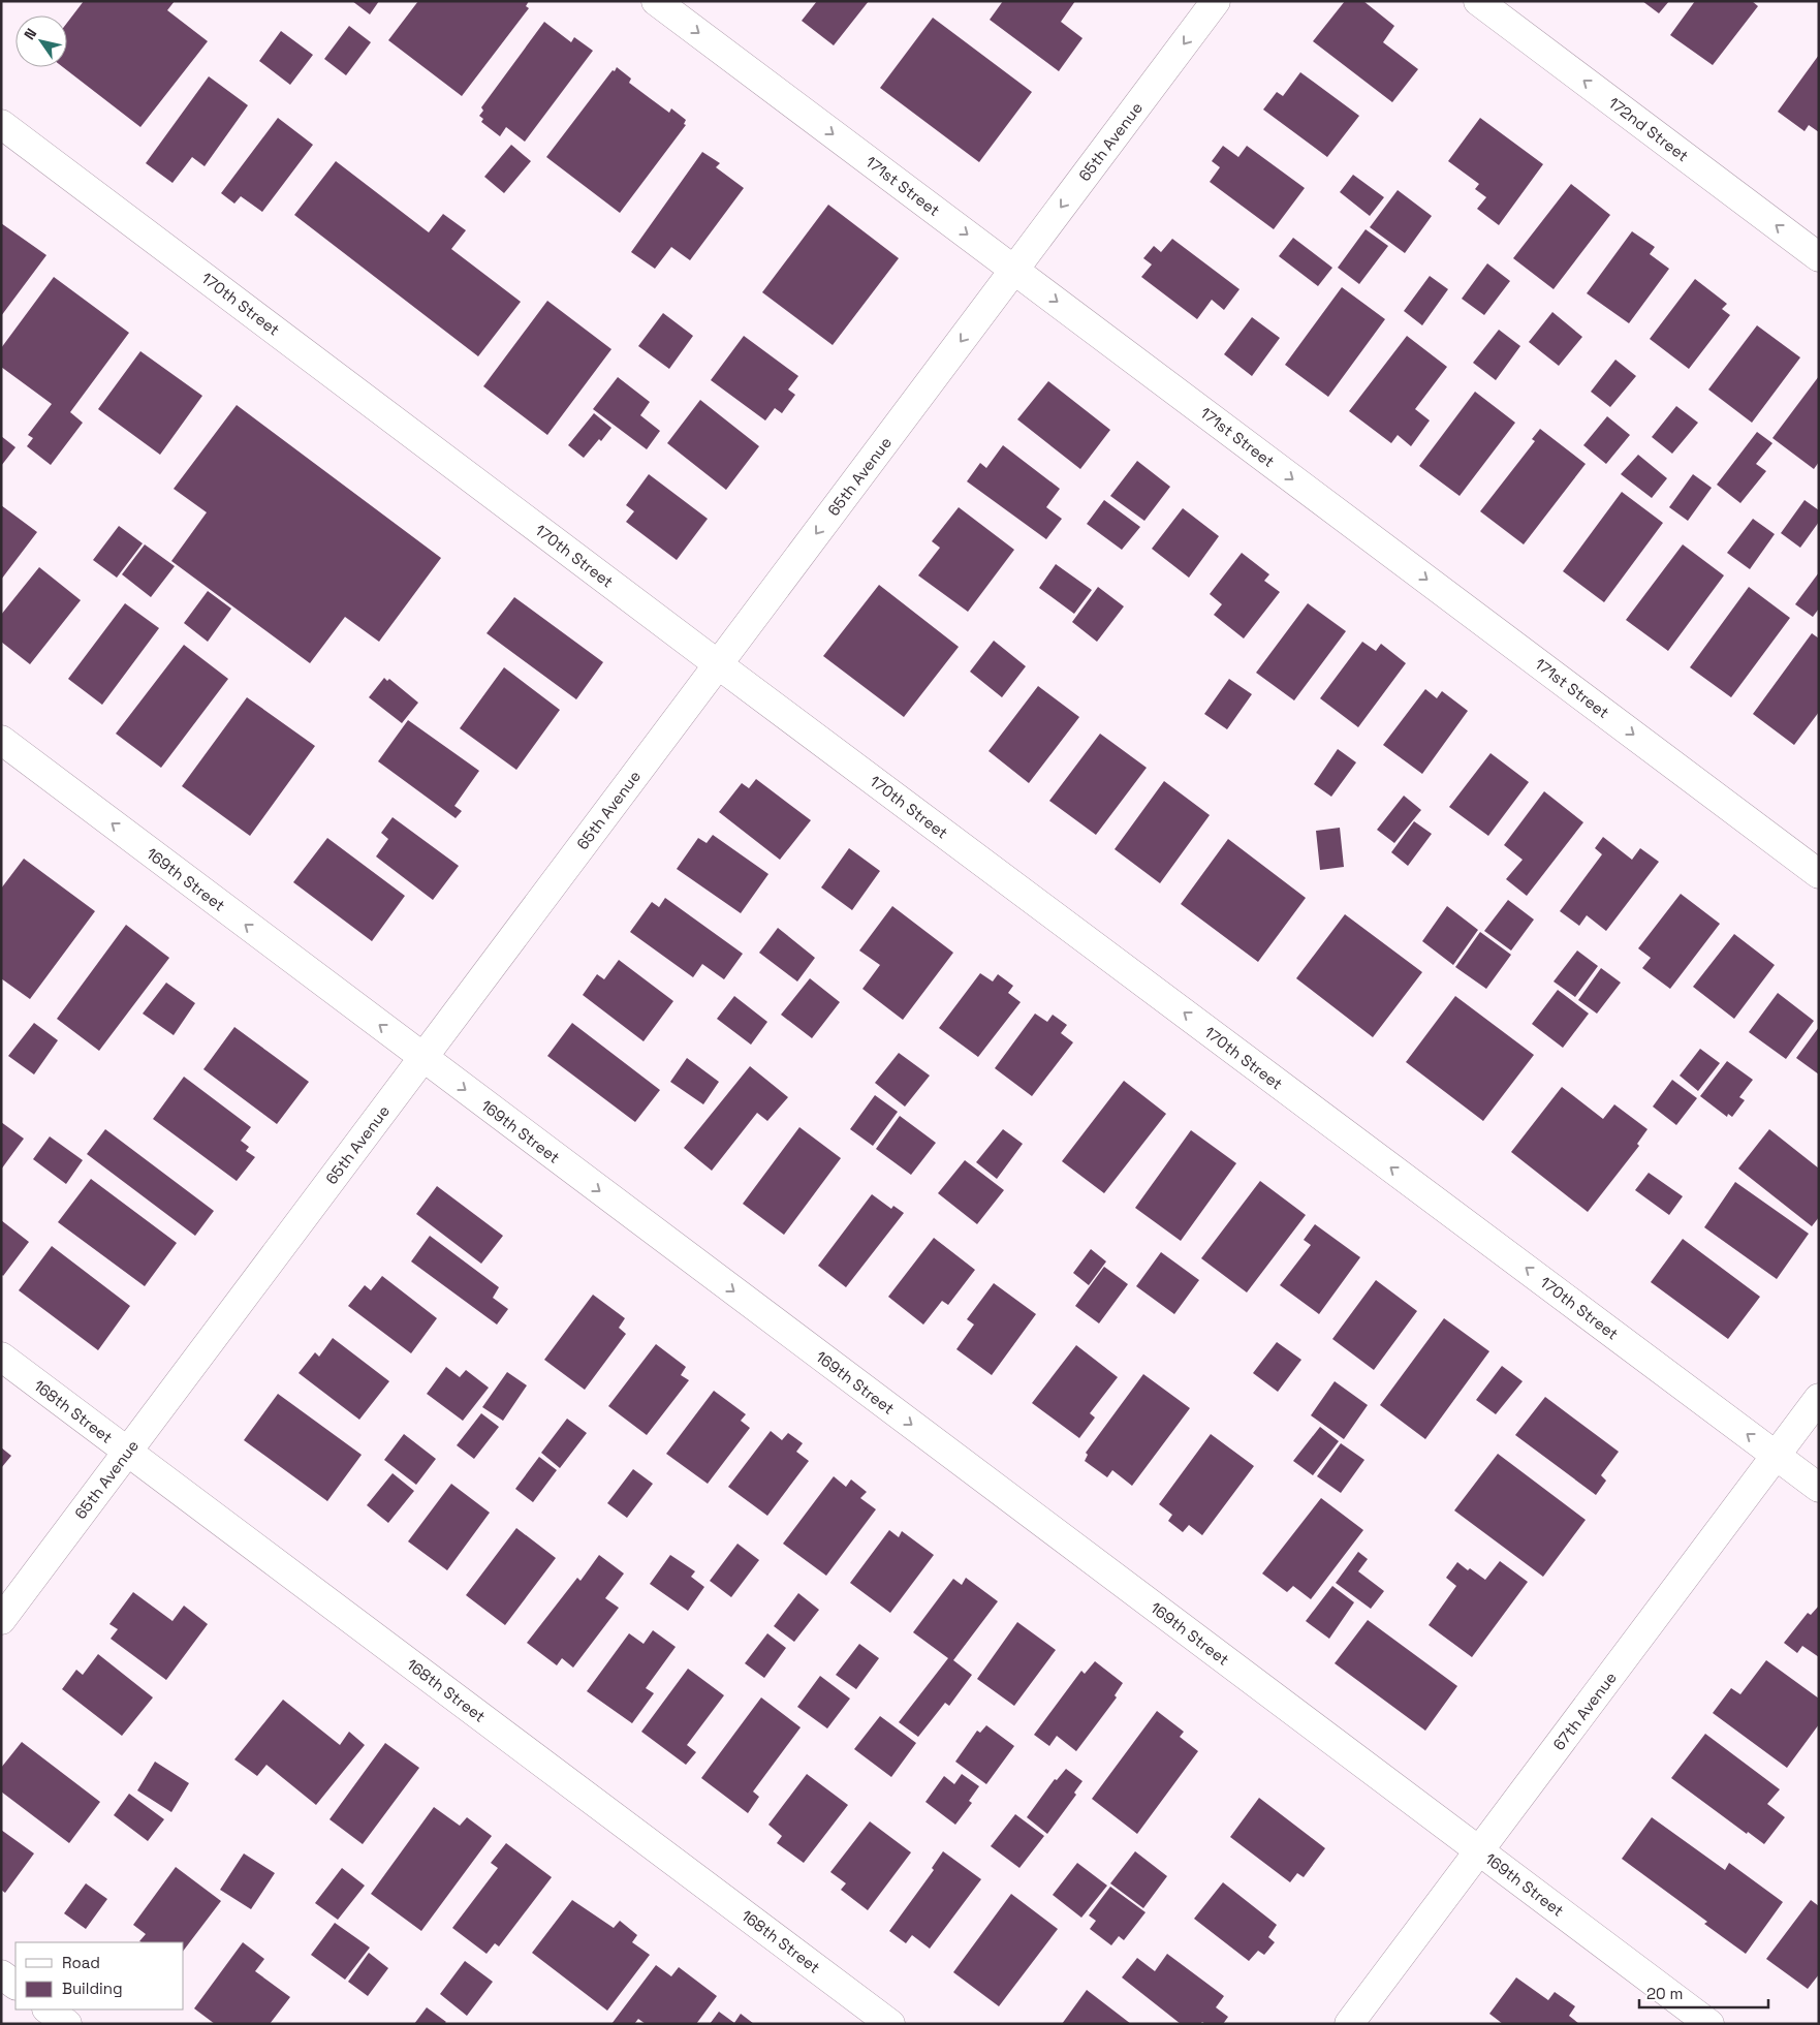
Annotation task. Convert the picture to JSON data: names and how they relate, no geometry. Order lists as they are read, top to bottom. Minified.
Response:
{"streets":{"street":["172nd Street","65th Avenue","171st Street","170th Street","169th Street","168th Street","67th Avenue"]},"crossings":[["65th Avenue","171st Street"],["65th Avenue","170th Street"],["65th Avenue","169th Street"],["65th Avenue","168th Street"],["170th Street","67th Avenue"],["169th Street","67th Avenue"]],"one_way":["172nd Street","65th Avenue","171st Street","170th Street"],"legend":["Road","Building"],"scale_bar":"20 m","north":"top left"}
